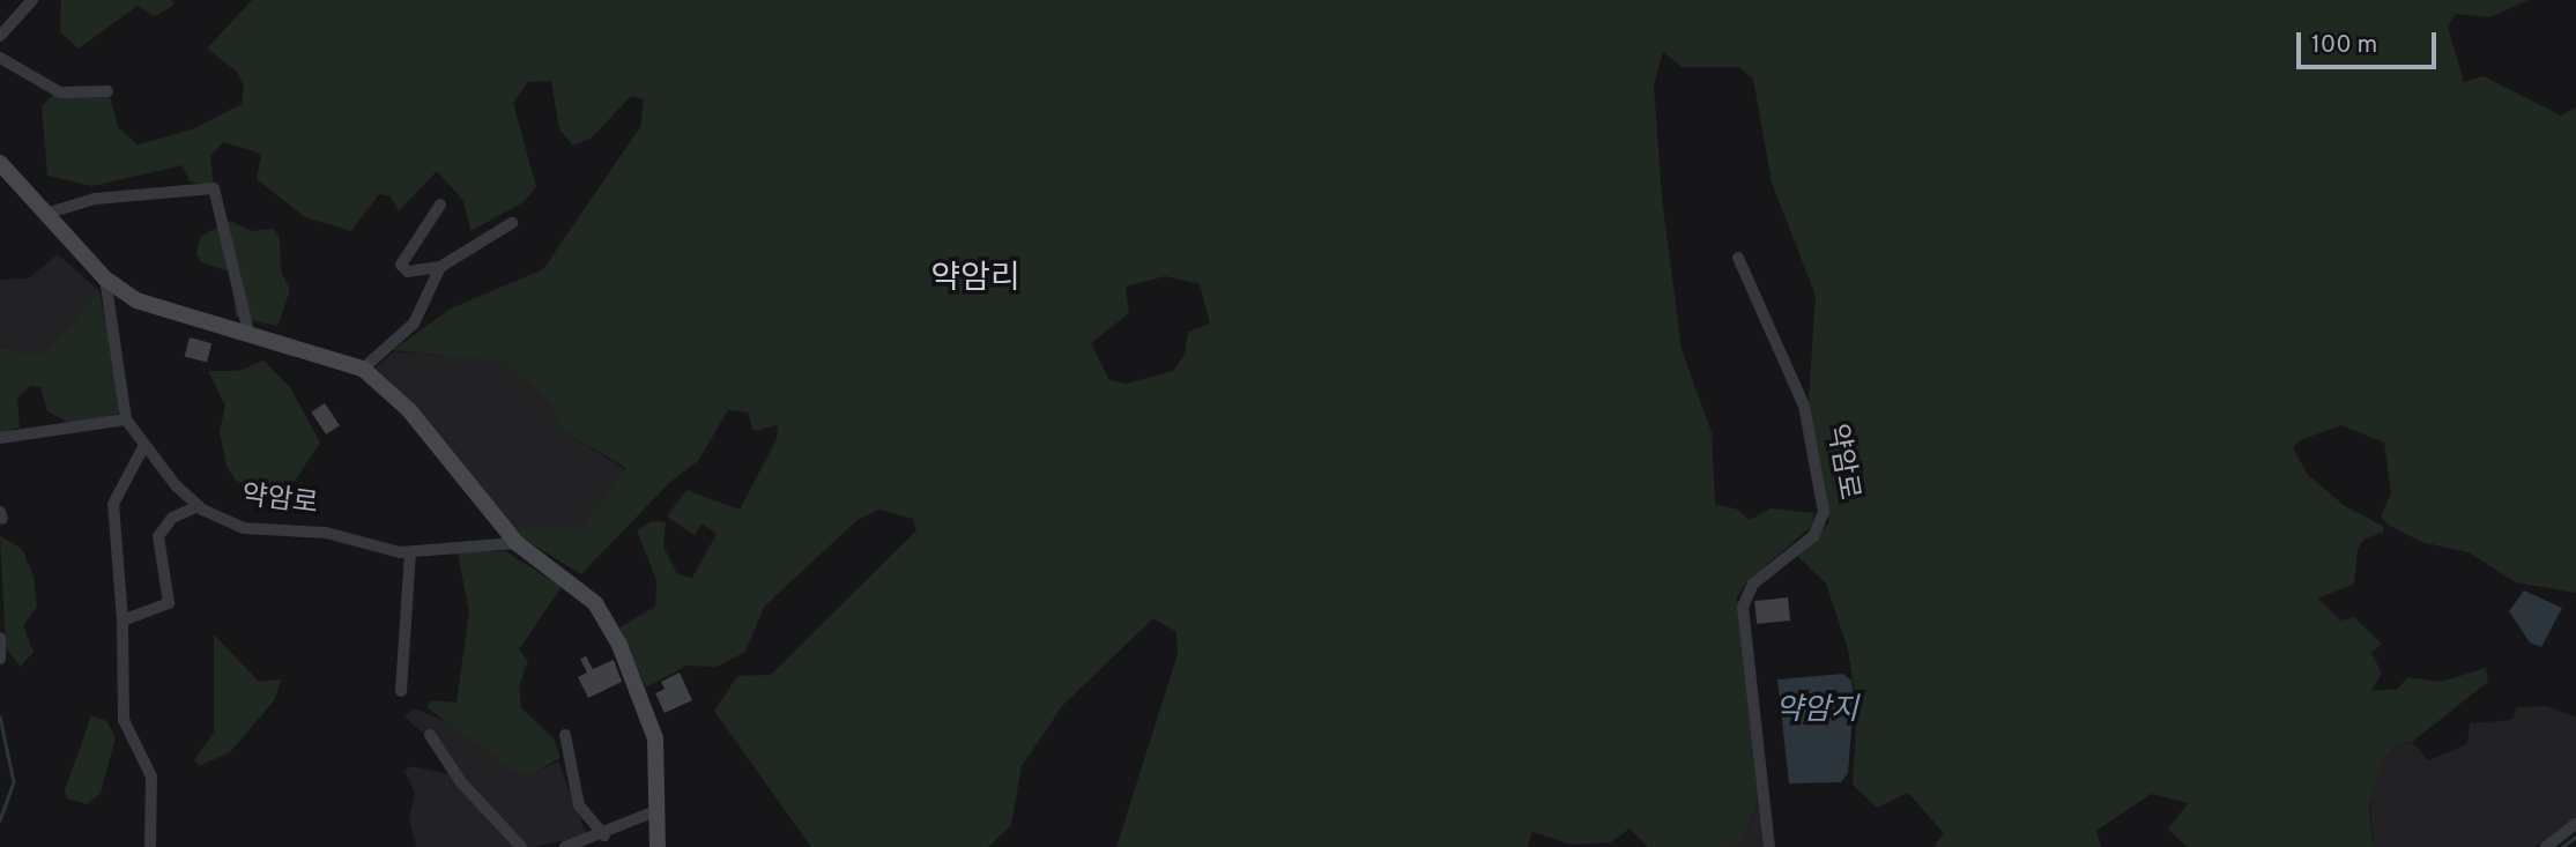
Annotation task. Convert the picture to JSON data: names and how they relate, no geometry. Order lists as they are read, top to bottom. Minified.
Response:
{"streets":{"street":["약암로"]},"districts":["약암리"],"water":["약암지"],"scale_bar":"100 m"}
